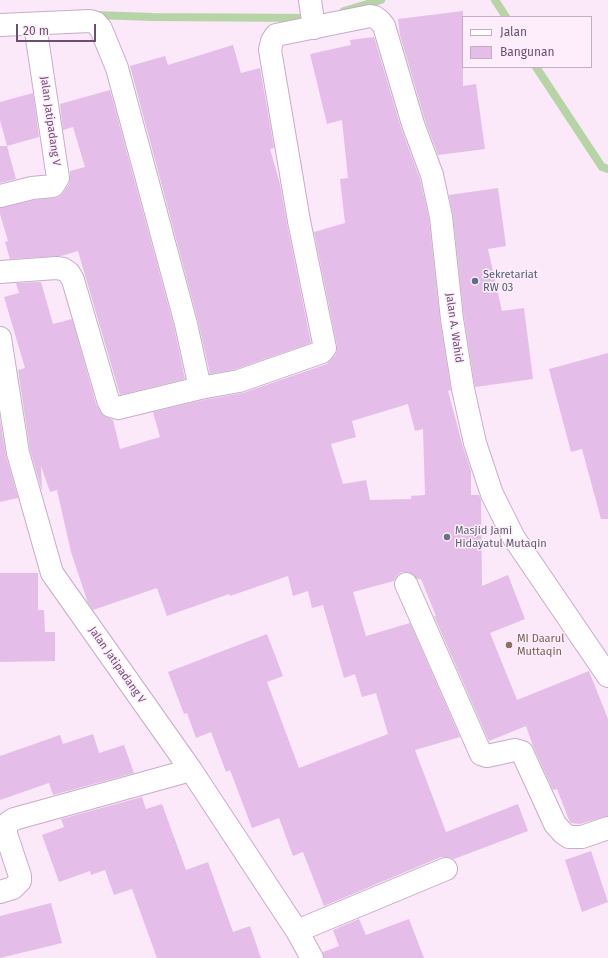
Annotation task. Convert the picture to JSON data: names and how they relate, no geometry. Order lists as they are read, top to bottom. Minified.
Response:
{"streets":{"street":["Jalan Jatipadang V","Jalan A. Wahid"]},"places":["Sekretariat RW 03","Masjid Jami Hidayatul Mutaqin","MI Daarul Muttaqin"],"legend":["Jalan","Bangunan"],"scale_bar":"20 m"}
